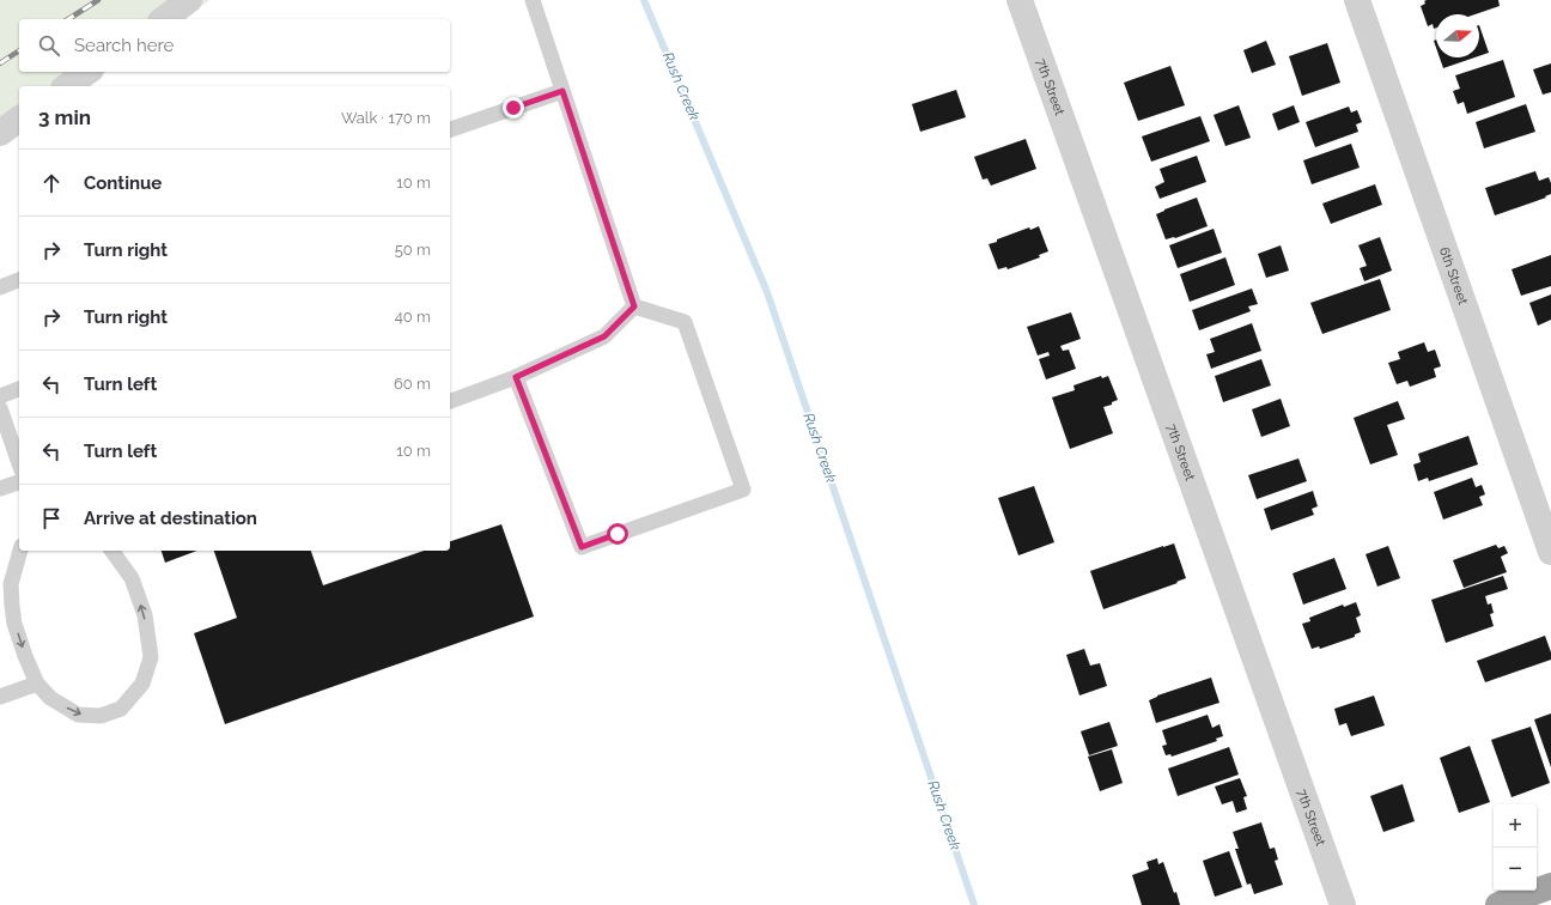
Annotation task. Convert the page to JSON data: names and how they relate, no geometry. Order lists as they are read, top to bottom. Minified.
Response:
{"streets":{"street":["7th Street","6th Street"]},"water":["Rush Creek"],"north":"right","page":{"search":"Search here","heading":["3 min","Walk · 170 m"],"list":[["Continue","10 m"],["Turn right","50 m"],["Turn right","40 m"],["Turn left","60 m"],["Turn left","10 m"],"Arrive at destination"],"map_buttons":["+","−"]}}
